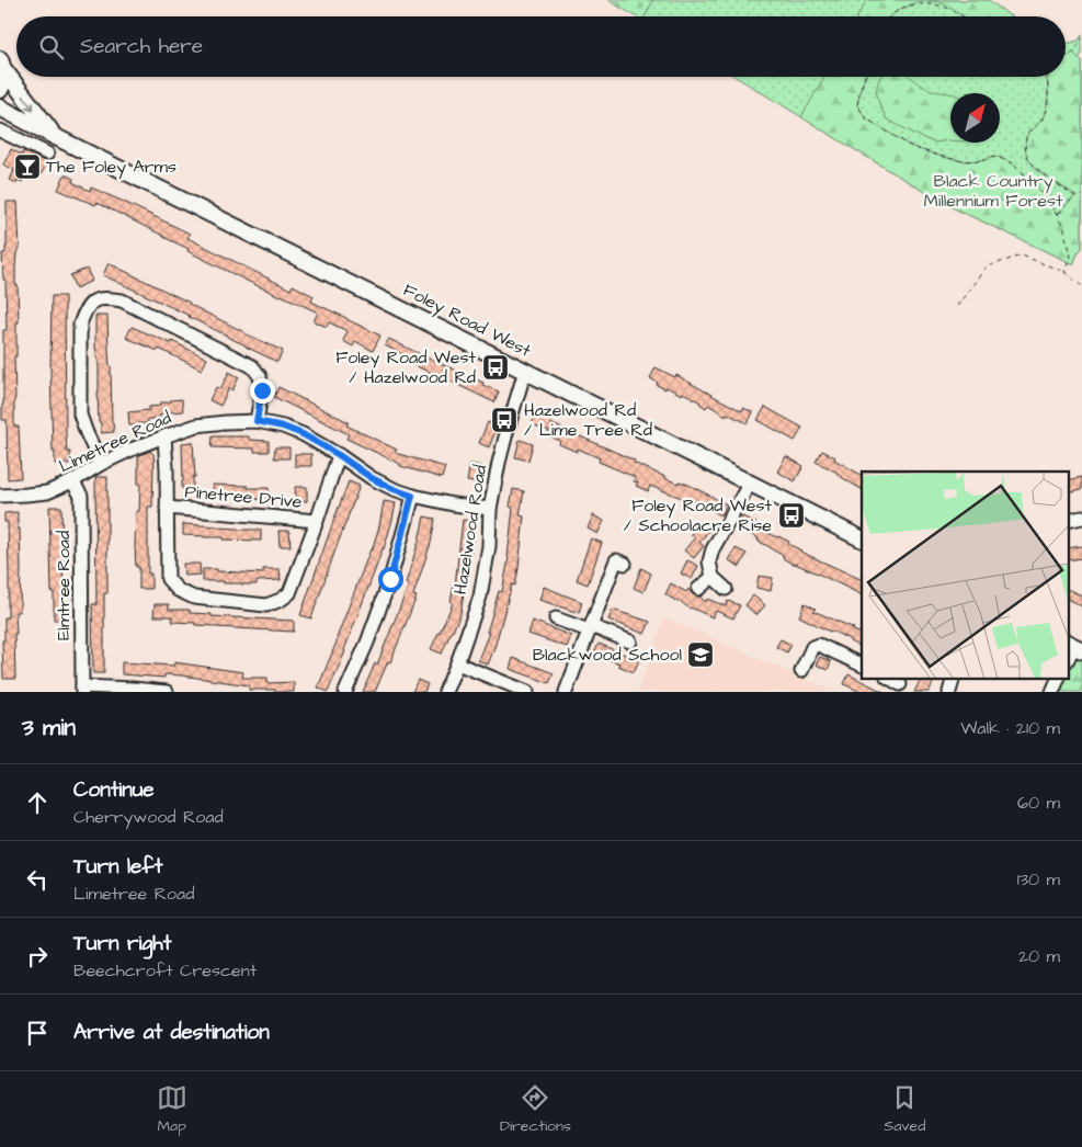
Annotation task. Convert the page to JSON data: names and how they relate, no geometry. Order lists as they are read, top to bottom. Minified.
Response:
{"streets":{"main road":["Foley Road West"],"street":["Limetree Road","Pinetree Drive","Hazelwood Road","Elmtree Road"]},"crossings":[["Foley Road West","Hazelwood Road"],["Limetree Road","Hazelwood Road"],["Limetree Road","Elmtree Road"]],"parks":["Black Country Millennium Forest"],"places":{"bar":["The Foley Arms"],"bus stop":["Foley Road West / Hazelwood Rd","Hazelwood Rd / Lime Tree Rd","Foley Road West / Schoolacre Rise"],"school or university":["Blackwood School"]},"north":"top right","page":{"search":"Search here","heading":["3 min","Walk · 210 m"],"list":[["Continue","Cherrywood Road","60 m"],["Turn left","Limetree Road","130 m"],["Turn right","Beechcroft Crescent","20 m"],"Arrive at destination"],"nav":["Map","Directions","Saved"]}}
